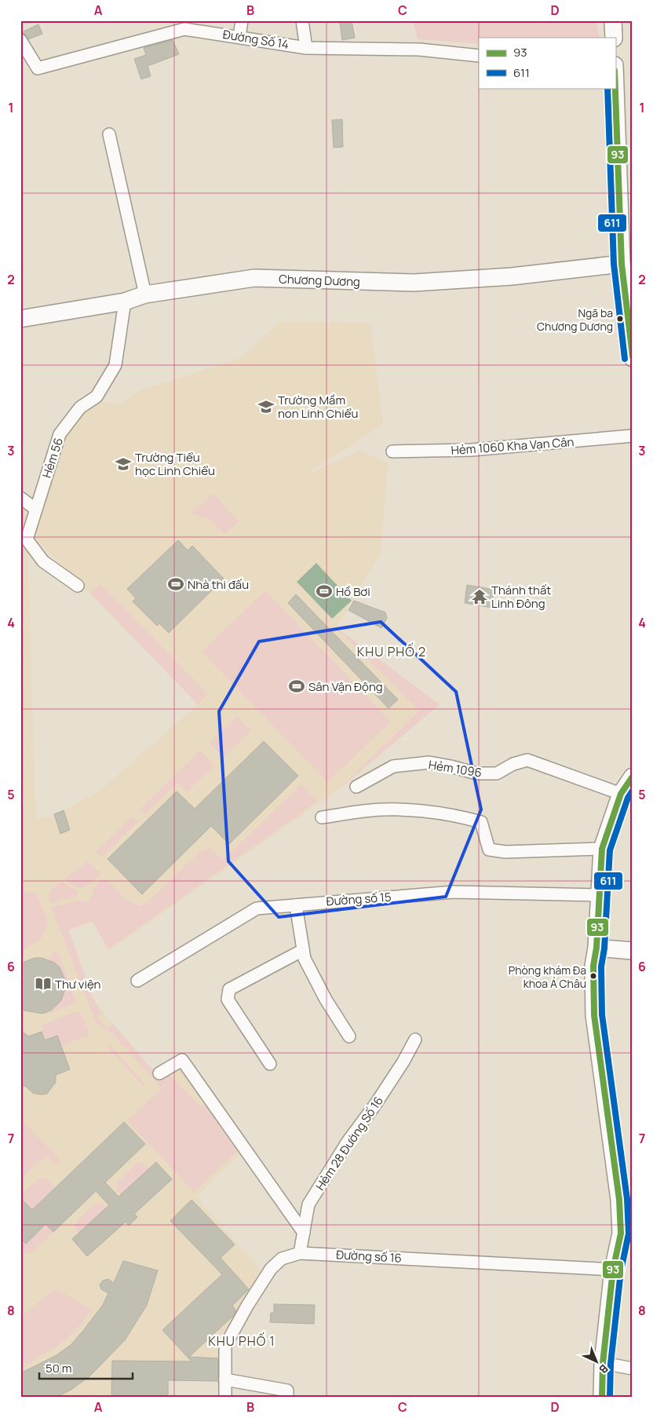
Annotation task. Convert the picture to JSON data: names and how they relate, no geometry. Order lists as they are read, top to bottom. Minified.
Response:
{"streets":{"main road":["Chương Dương"],"street":["Đường Số 14","Hẻm 1060 Kha Vạn Cân","Hẻm 56","Hẻm 1096","Đường số 15","Hẻm 28 Đường Số 16","Đường số 16"]},"crossings":[["Chương Dương","Hẻm 56"],["Hẻm 28 Đường Số 16","Đường số 16"]],"districts":["KHU PHỐ 2","KHU PHỐ 1"],"places":{"other":["Ngã ba Chương Dương","Phòng khám Đa khoa Á Châu"],"school or university":["Trường Mầm non Linh Chiểu","Trường Tiểu học Linh Chiểu"],"sports":["Nhà thi đấu","Hồ Bơi","Sân Vận Động"],"temple":["Thánh thất Linh Đông"],"library":["Thư viện"]},"lines":["transit line 93","transit line 611"],"legend":["93","611"],"scale_bar":"50 m","north":"bottom right","grid":{"columns":["A","B","C","D"],"rows":["1","2","3","4","5","6","7","8"]}}
